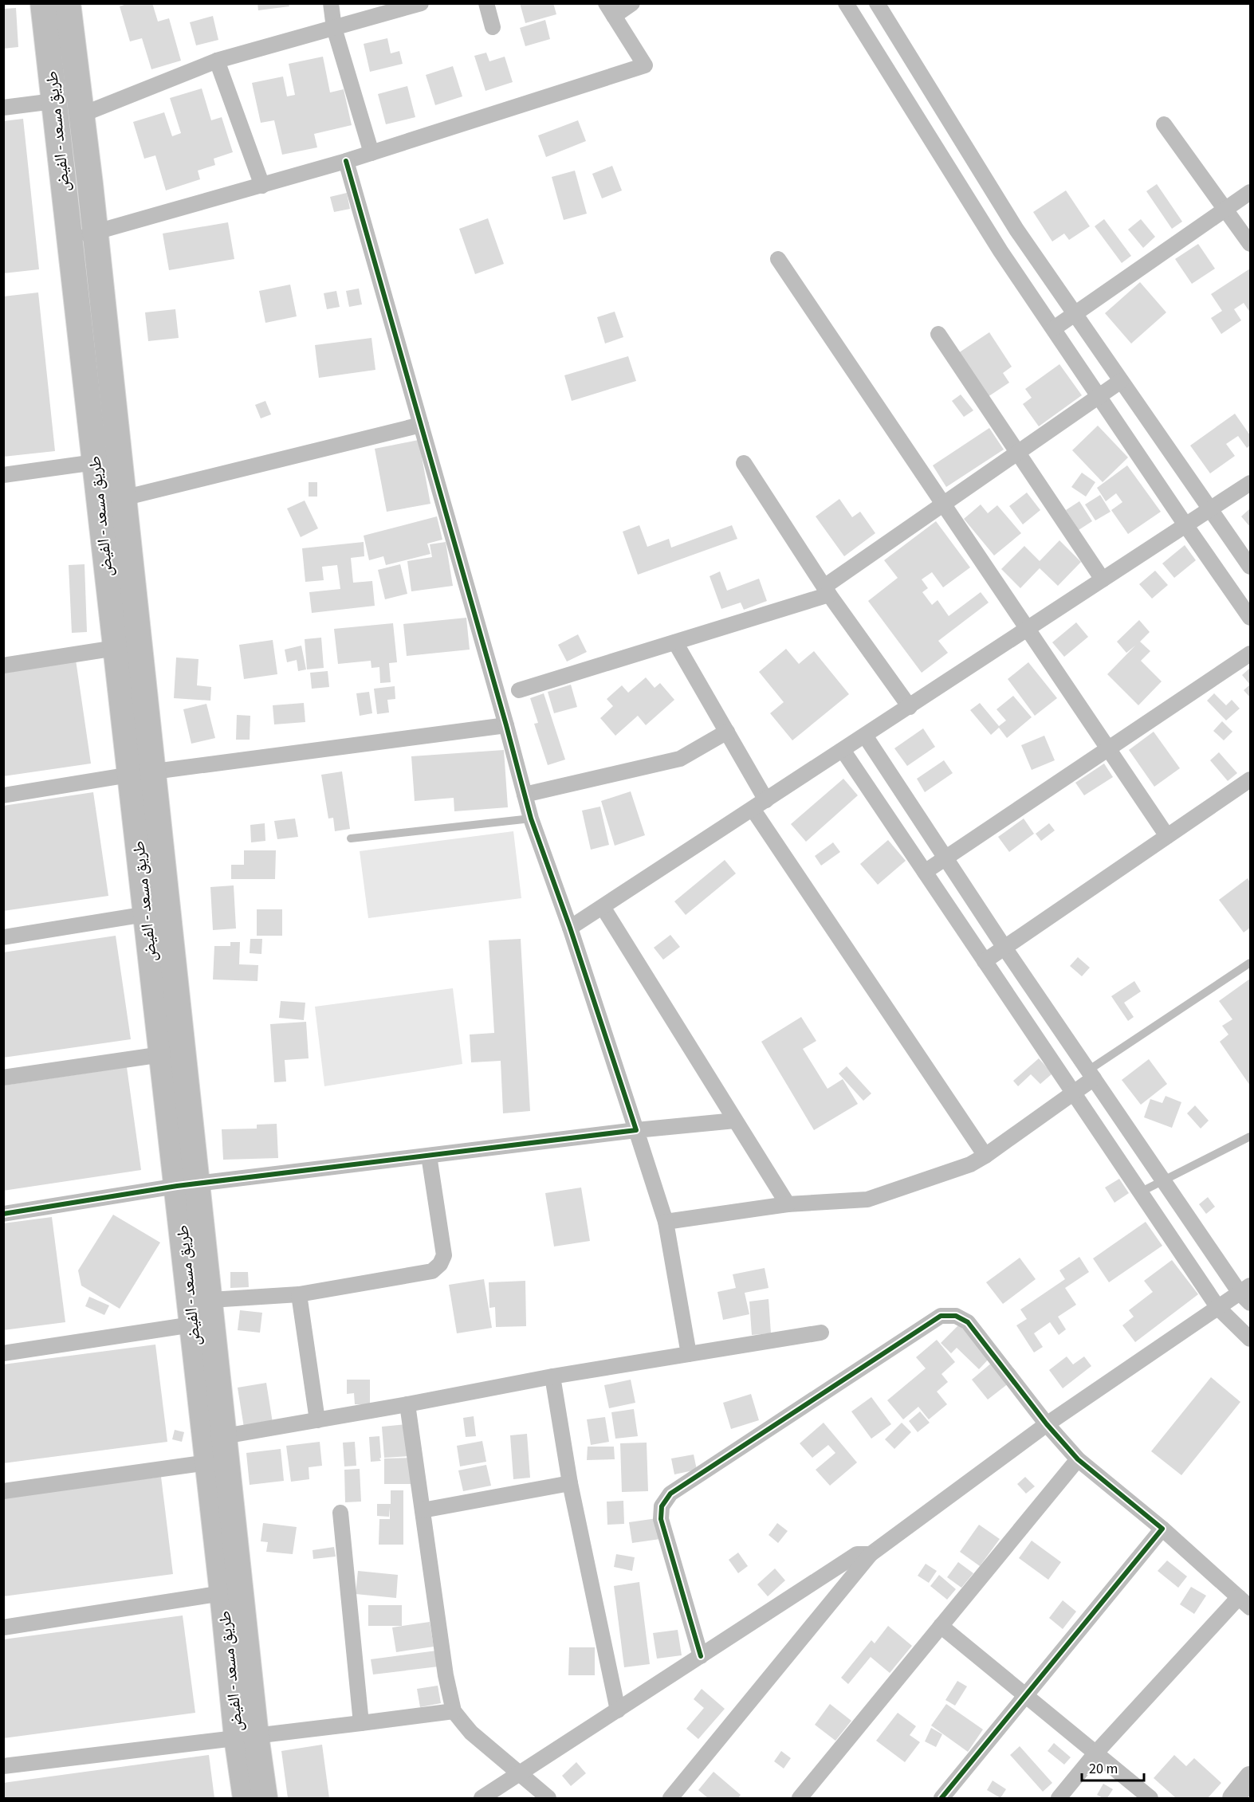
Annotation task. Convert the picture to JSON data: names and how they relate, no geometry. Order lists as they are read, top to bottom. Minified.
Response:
{"streets":{"main road":["طريق مسعد - الفيض"]},"scale_bar":"20 m"}
